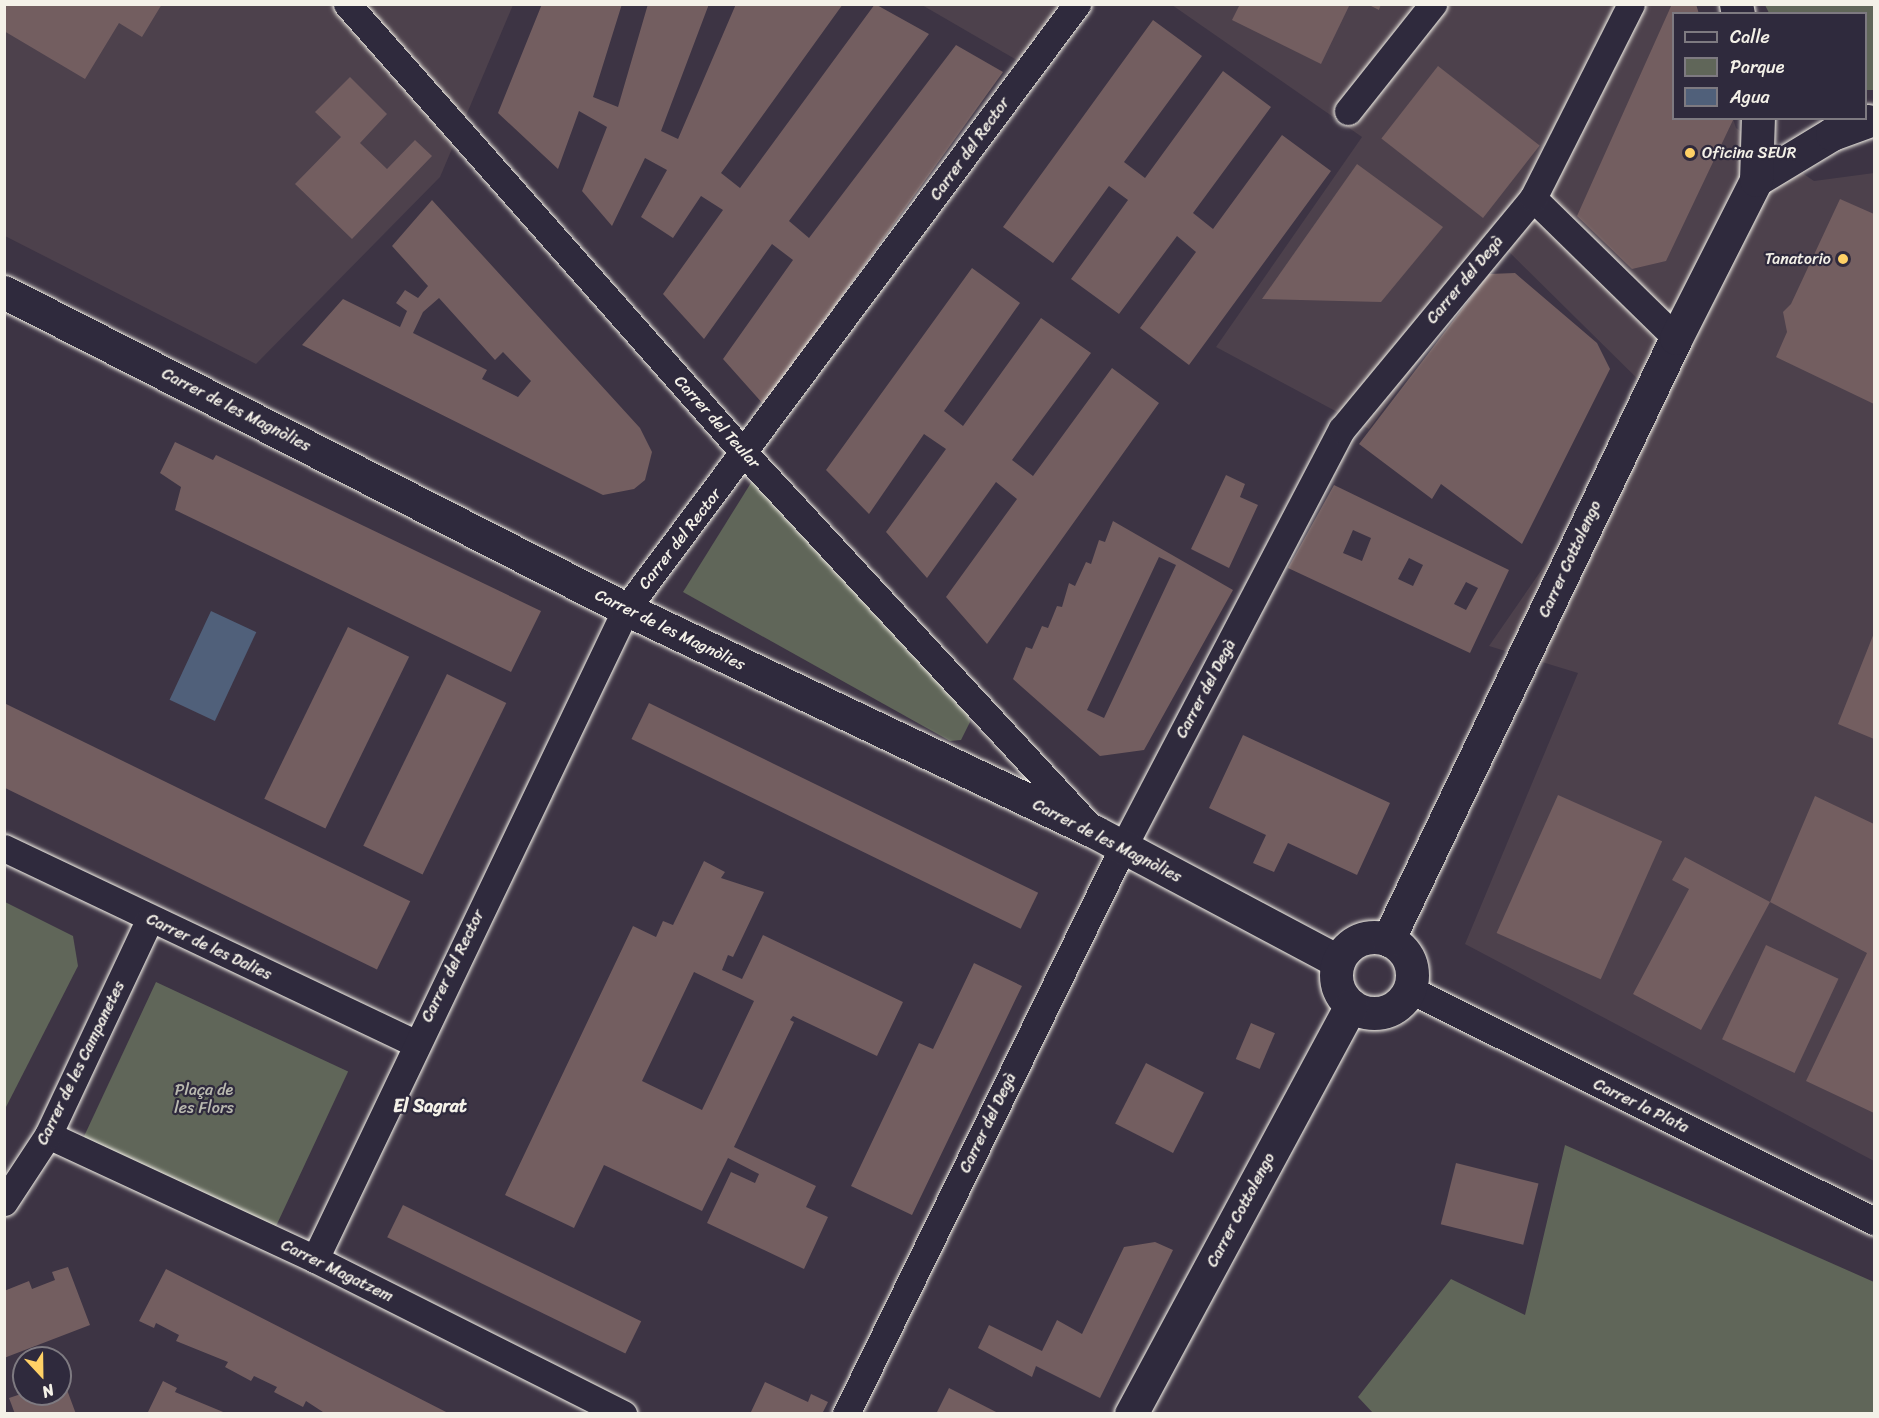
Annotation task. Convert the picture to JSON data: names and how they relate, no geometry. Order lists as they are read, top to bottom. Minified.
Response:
{"streets":{"street":["Carrer del Rector","Carrer del Degà","Carrer de les Magnòlies","Carrer del Teular","Carrer Cottolengo","Carrer de les Dalies","Carrer de les Campanetes","Carrer la Plata","Carrer Magatzem"]},"crossings":[["Carrer del Rector","Carrer de les Magnòlies"],["Carrer del Rector","Carrer del Teular"],["Carrer del Rector","Carrer de les Dalies"],["Carrer del Rector","Carrer Magatzem"],["Carrer del Degà","Carrer de les Magnòlies"],["Carrer de les Magnòlies","Carrer del Teular"],["Carrer de les Magnòlies","Carrer Cottolengo"],["Carrer de les Magnòlies","Carrer la Plata"],["Carrer Cottolengo","Carrer la Plata"],["Carrer de les Dalies","Carrer de les Campanetes"],["Carrer de les Campanetes","Carrer Magatzem"]],"districts":["El Sagrat"],"parks":["Plaça de les Flors"],"places":["Oficina SEUR","Tanatorio"],"legend":["Calle","Parque","Agua"],"north":"bottom"}
